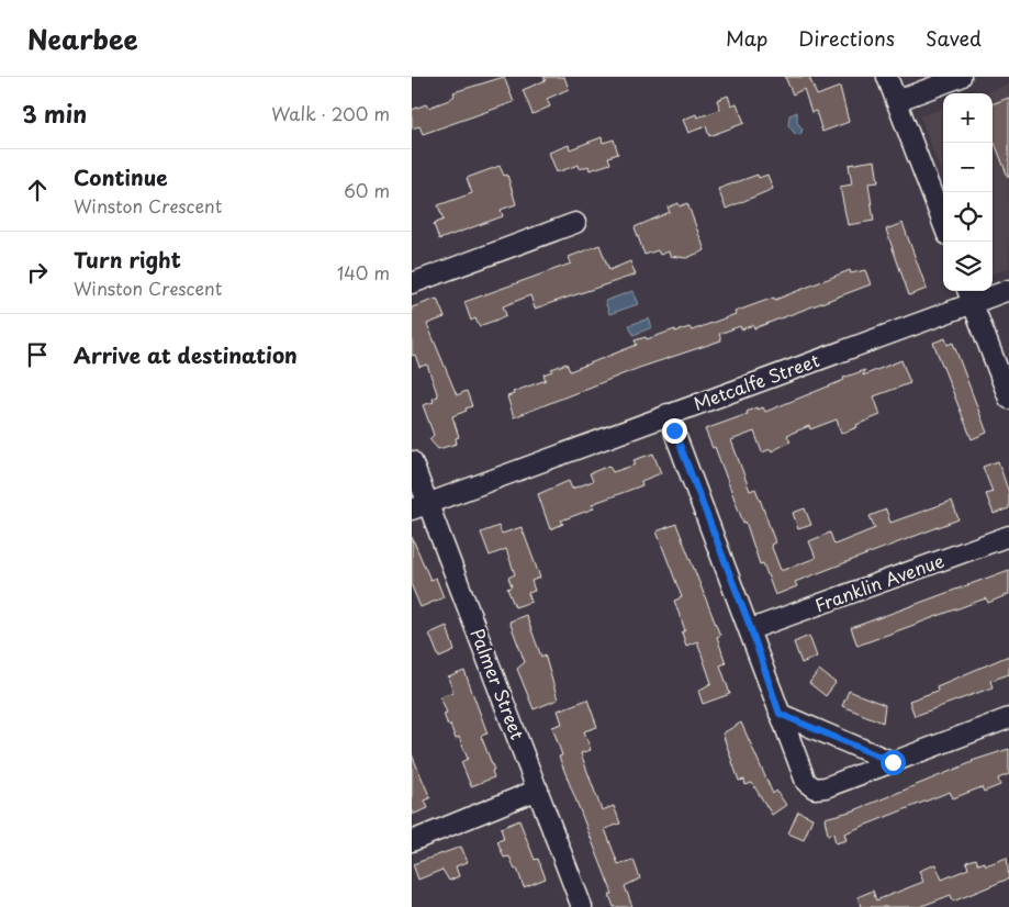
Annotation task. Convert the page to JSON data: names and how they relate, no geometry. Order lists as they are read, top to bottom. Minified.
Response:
{"streets":{"street":["Metcalfe Street","Franklin Avenue","Palmer Street"]},"crossings":[["Metcalfe Street","Palmer Street"]],"page":{"header":"Nearbee","nav":["Map","Directions","Saved"],"heading":["3 min","Walk · 200 m"],"map_buttons":["+","−"],"list":[["Continue","Winston Crescent","60 m"],["Turn right","Winston Crescent","140 m"],"Arrive at destination"]}}
